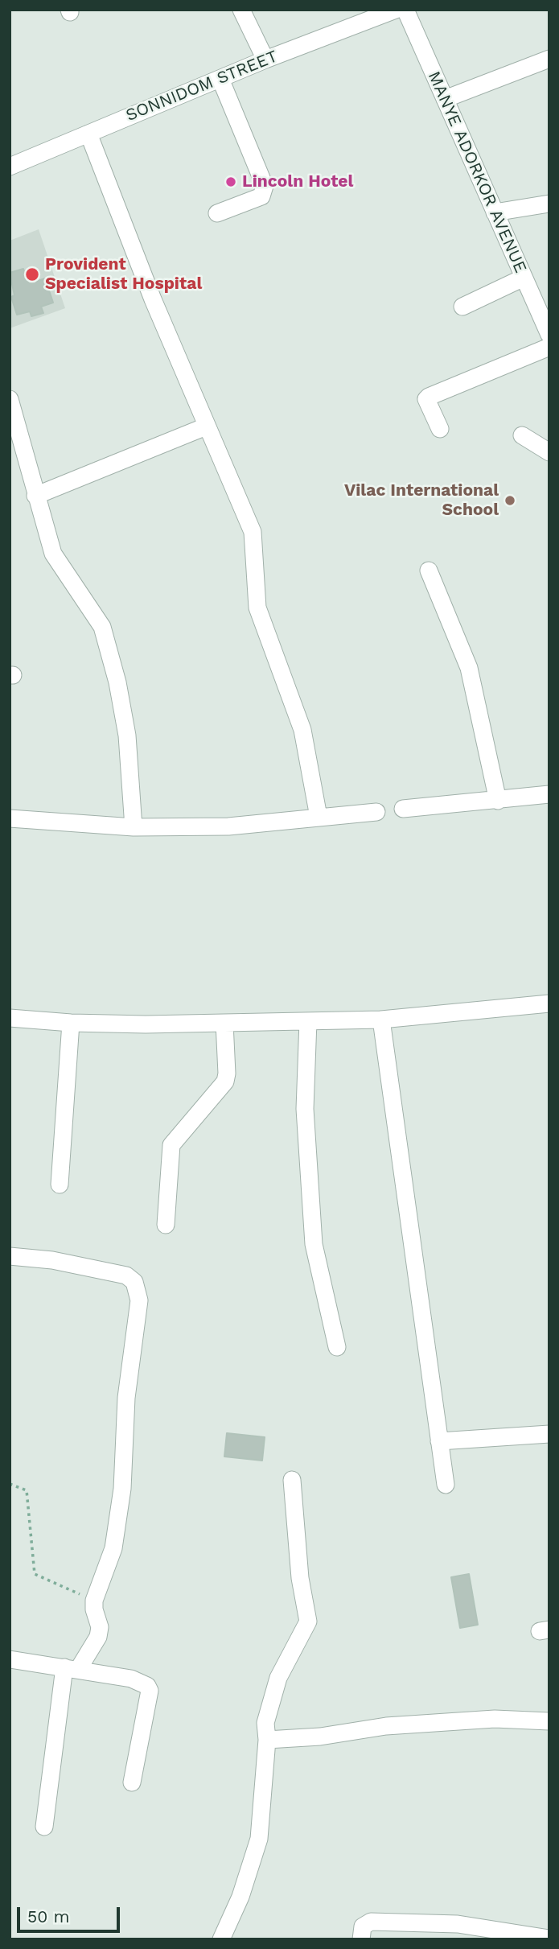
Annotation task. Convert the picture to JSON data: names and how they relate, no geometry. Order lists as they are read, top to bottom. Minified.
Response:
{"streets":{"street":["SONNIDOM STREET","MANYE ADORKOR AVENUE"]},"places":["Lincoln Hotel","Provident Specialist Hospital","Vilac International School"],"scale_bar":"50 m"}
